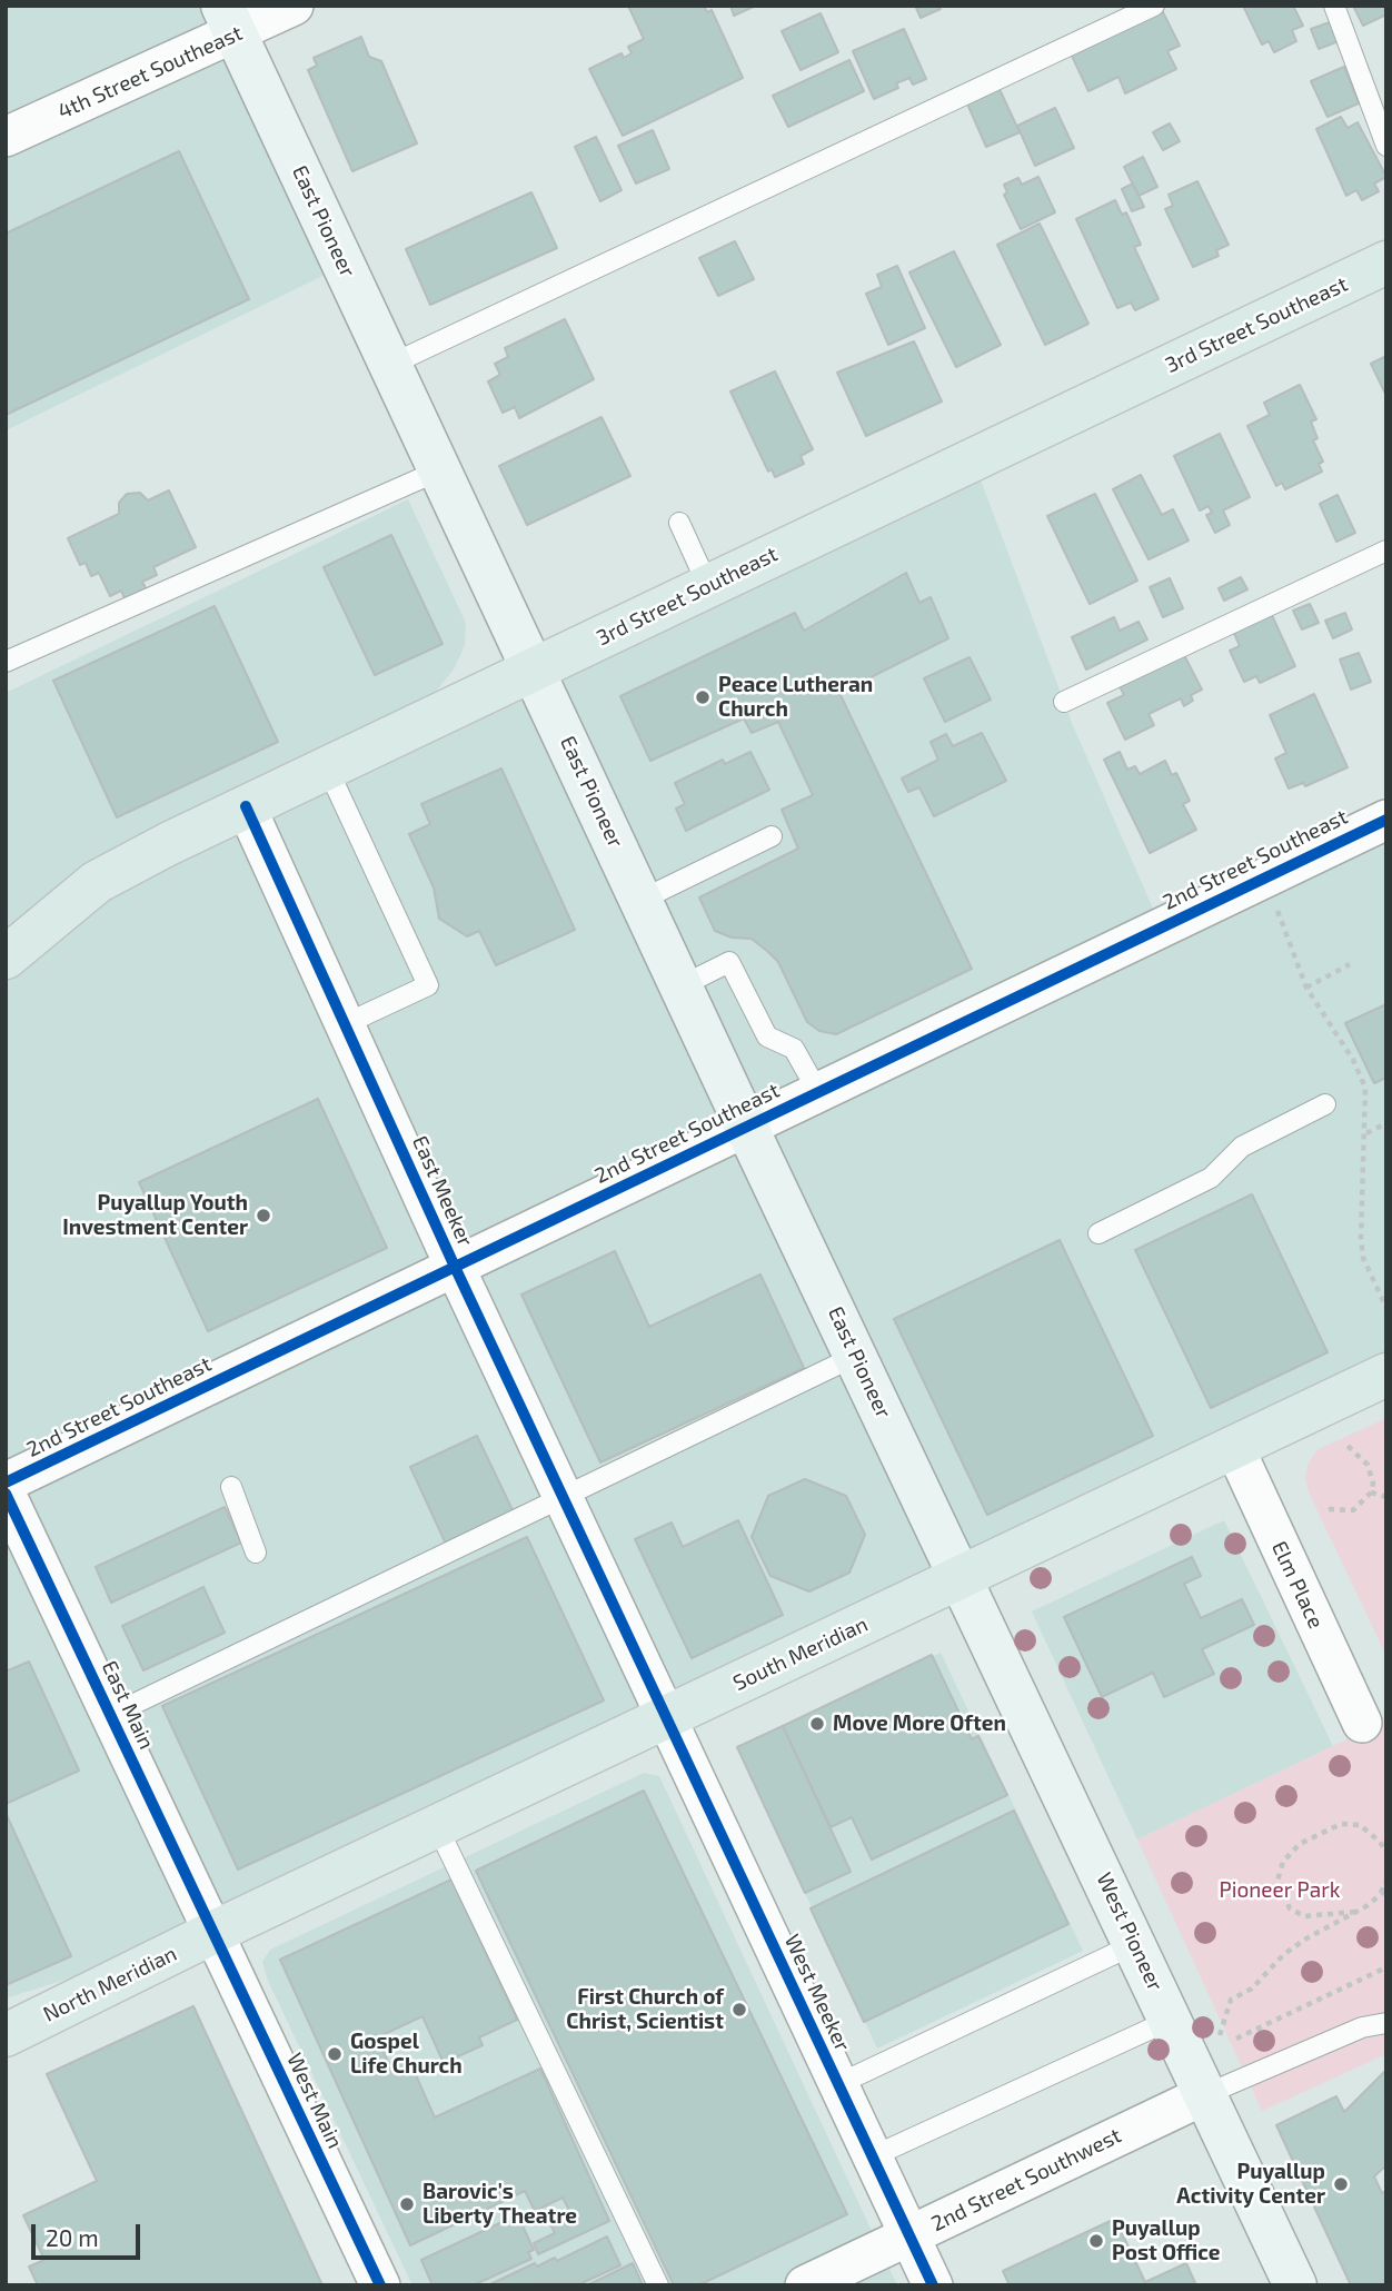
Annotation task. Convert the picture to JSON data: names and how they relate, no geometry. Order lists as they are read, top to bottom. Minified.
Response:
{"streets":{"main road":["East Pioneer","3rd Street Southeast","South Meridian","West Pioneer","North Meridian"],"street":["4th Street Southeast","2nd Street Southeast","East Meeker","Elm Place","East Main","West Meeker","West Main","2nd Street Southwest"]},"crossings":[["4th Street Southeast","East Pioneer"],["East Pioneer","3rd Street Southeast"],["East Pioneer","2nd Street Southeast"],["East Pioneer","South Meridian"],["East Pioneer","West Pioneer"],["3rd Street Southeast","East Meeker"],["2nd Street Southeast","East Meeker"],["East Meeker","South Meridian"],["East Meeker","West Meeker"],["Elm Place","South Meridian"],["South Meridian","East Main"],["South Meridian","West Pioneer"],["South Meridian","North Meridian"],["South Meridian","West Meeker"],["South Meridian","West Main"],["East Main","North Meridian"],["East Main","West Main"],["West Pioneer","2nd Street Southwest"],["North Meridian","West Main"],["West Meeker","2nd Street Southwest"]],"parks":["Pioneer Park"],"places":["Peace Lutheran Church","Puyallup Youth Investment Center","Move More Often","First Church of Christ, Scientist","Gospel Life Church","Puyallup Activity Center","Barovic's Liberty Theatre","Puyallup Post Office"],"scale_bar":"20 m"}
